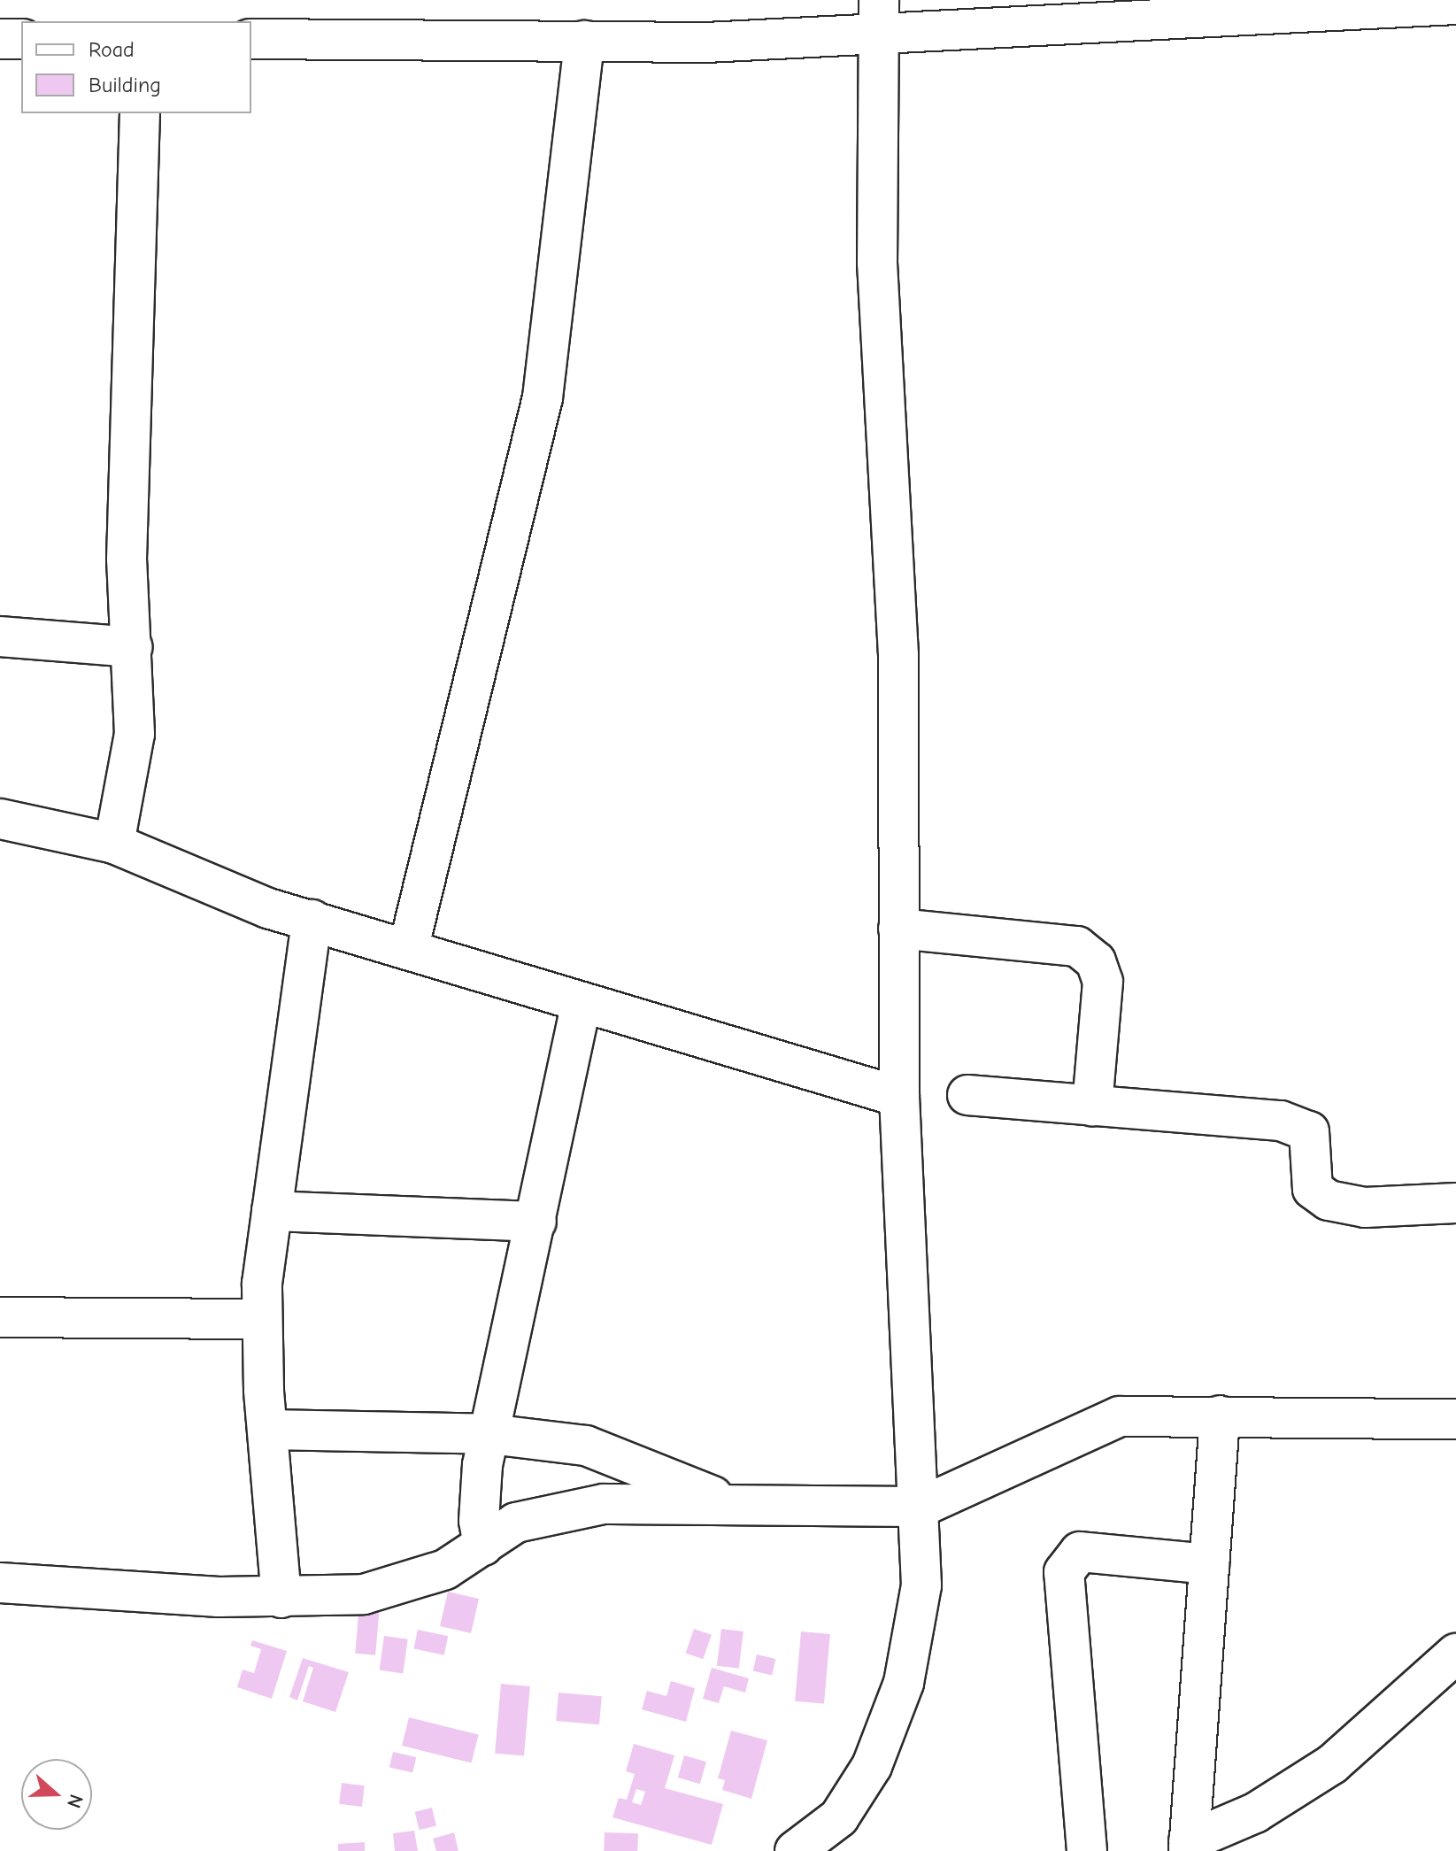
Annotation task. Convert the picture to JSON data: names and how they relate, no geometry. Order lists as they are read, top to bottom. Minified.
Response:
{"legend":["Road","Building"],"north":"right"}
